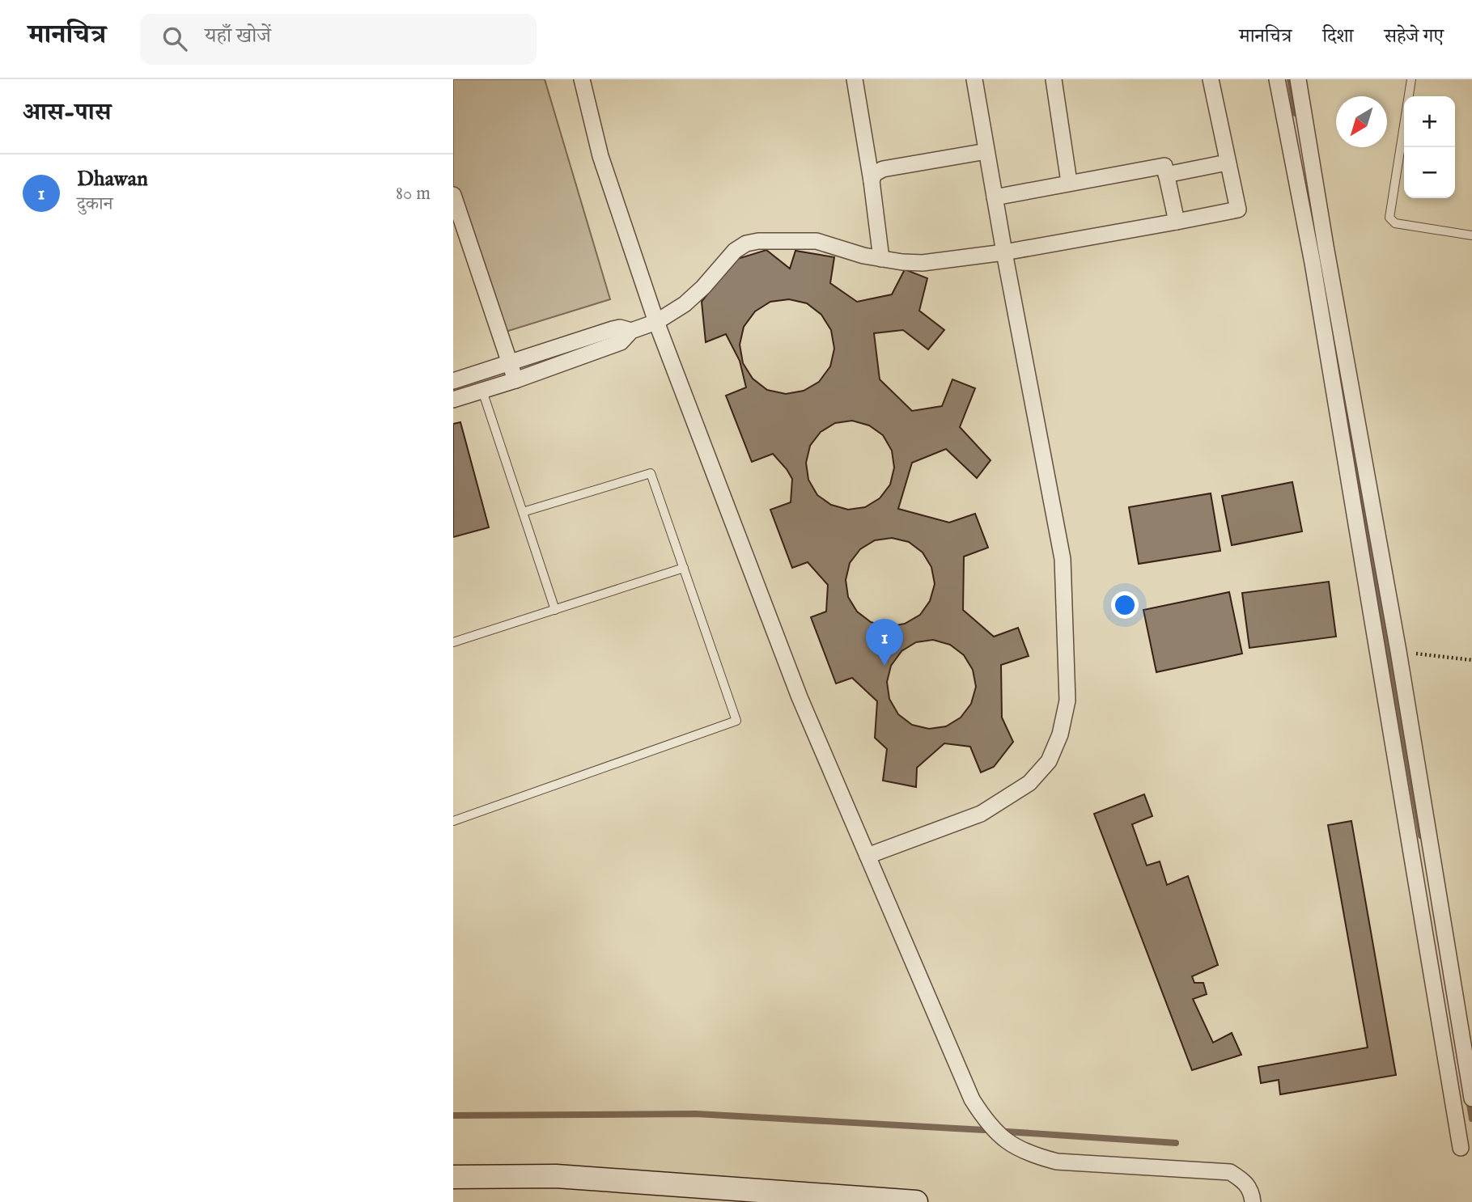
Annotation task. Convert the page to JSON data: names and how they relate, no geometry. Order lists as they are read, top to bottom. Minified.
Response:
{"north":"bottom left","page":{"header":"मानचित्र","search":"यहाँ खोजें","nav":["मानचित्र","दिशा","सहेजे गए"],"heading":"आस-पास","map_buttons":["+","−"],"list":[{"mark":"1","name":"Dhawan","note":"दुकान","value":"80 m"}],"pins":"1"}}
